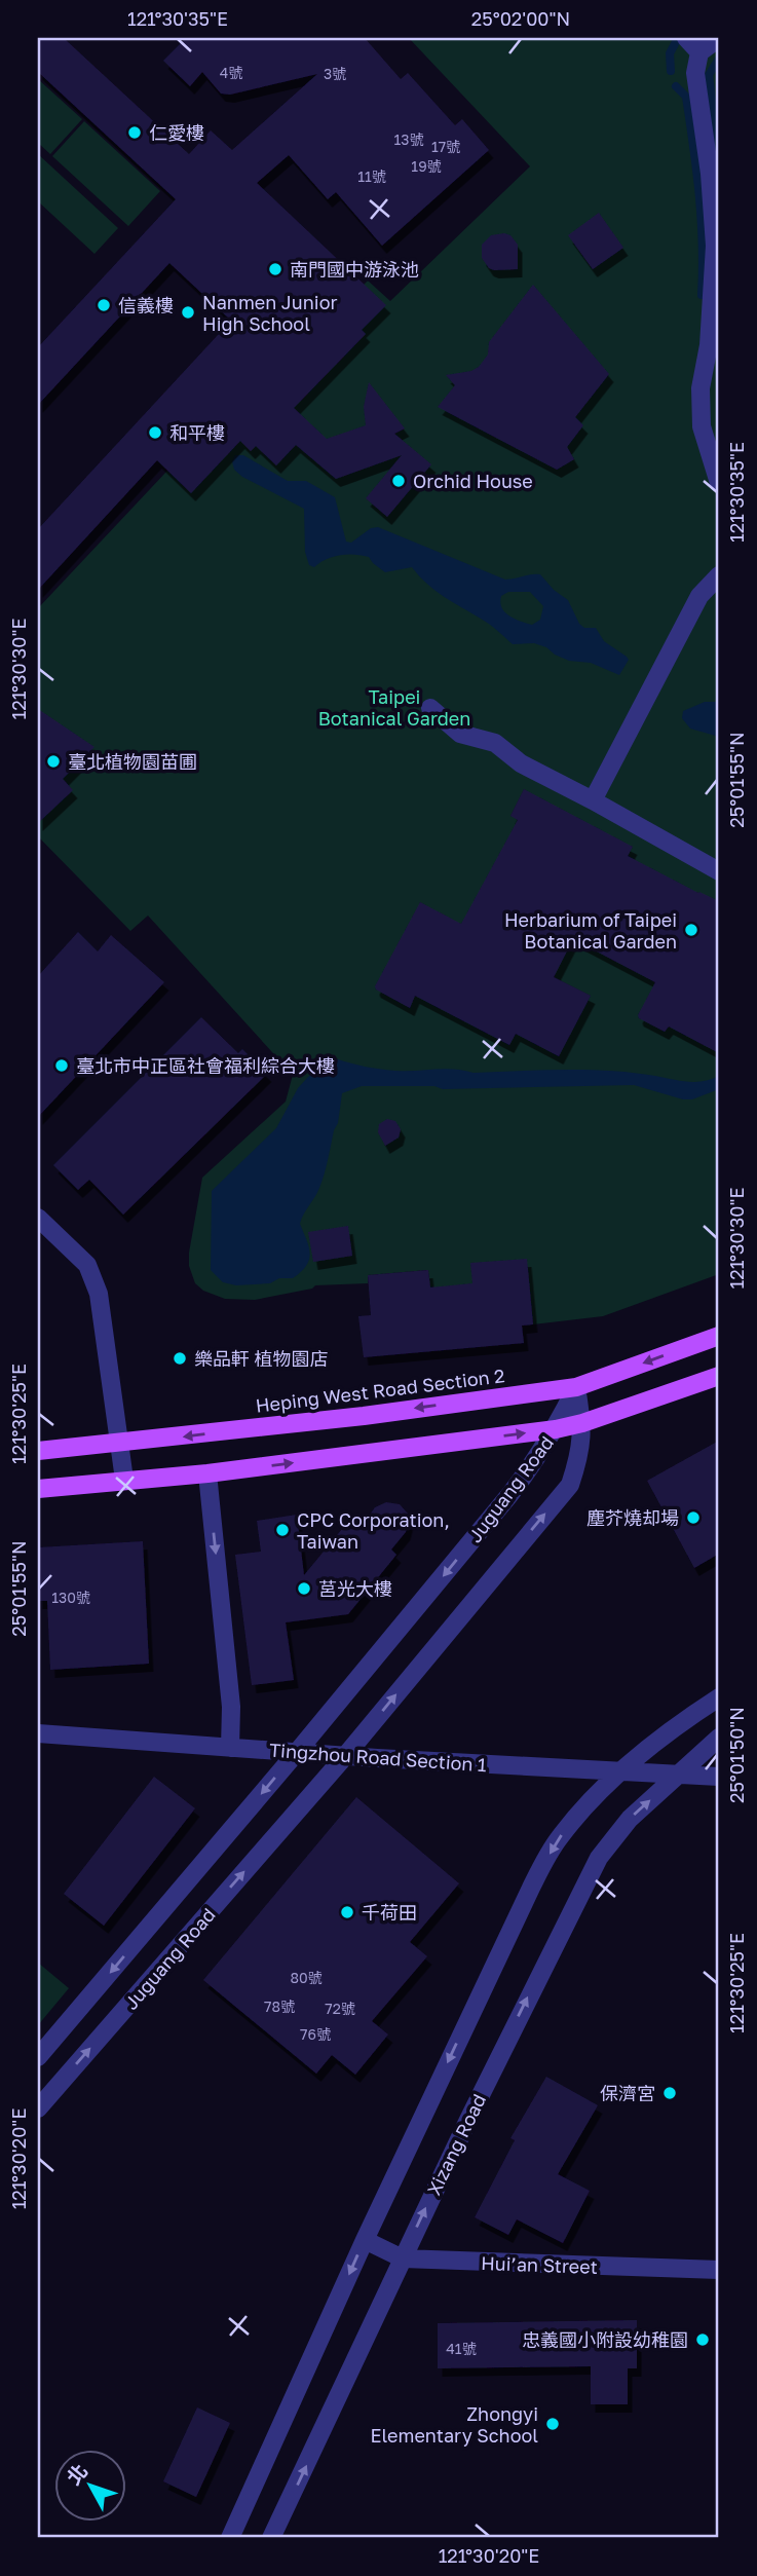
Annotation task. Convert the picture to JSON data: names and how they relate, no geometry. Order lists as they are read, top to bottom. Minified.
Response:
{"streets":{"main road":["Heping West Road Section 2"],"street":["Juguang Road","Tingzhou Road Section 1","Xizang Road","Hui’an Street"]},"crossings":[["Heping West Road Section 2","Juguang Road"],["Juguang Road","Tingzhou Road Section 1"],["Tingzhou Road Section 1","Xizang Road"],["Xizang Road","Hui’an Street"]],"parks":["Taipei Botanical Garden"],"places":["仁愛樓","南門國中游泳池","信義樓","Nanmen Junior High School","和平樓","Orchid House","臺北植物園苗圃","Herbarium of Taipei Botanical Garden","臺北市中正區社會福利綜合大樓","樂品軒 植物園店","塵芥燒却場","CPC Corporation, Taiwan","莒光大樓","千荷田","保濟宮","忠義國小附設幼稚園","Zhongyi Elementary School"],"house_numbers":["4號","3號","13號","17號","19號","11號","130號","80號","78號","72號","76號","41號"],"north":"top left","coordinates":["121°30'35\"E","25°02'00\"N","121°30'30\"E","25°01'55\"N","121°30'25\"E","25°01'50\"N","121°30'20\"E"]}
